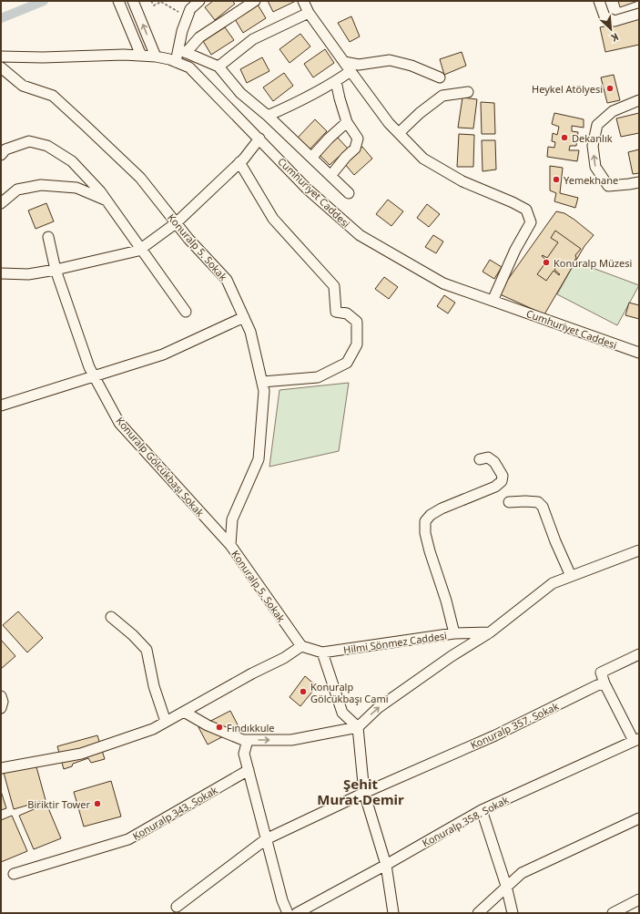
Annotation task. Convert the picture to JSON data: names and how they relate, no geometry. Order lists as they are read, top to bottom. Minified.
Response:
{"streets":{"street":["Cumhuriyet Caddesi","Konuralp 5. Sokak","Konuralp Gölcükbaşı Sokak","Hilmi Sönmez Caddesi","Konuralp 357. Sokak","Konuralp 343. Sokak","Konuralp 358. Sokak"]},"crossings":[["Konuralp 5. Sokak","Konuralp Gölcükbaşı Sokak"],["Konuralp 5. Sokak","Hilmi Sönmez Caddesi"]],"districts":["Şehit Murat Demir"],"places":["Heykel Atölyesi","Dekanlık","Yemekhane","Konuralp Müzesi","Konuralp Gölcükbaşı Cami","Fındıkkule","Biriktir Tower"],"north":"bottom right"}
